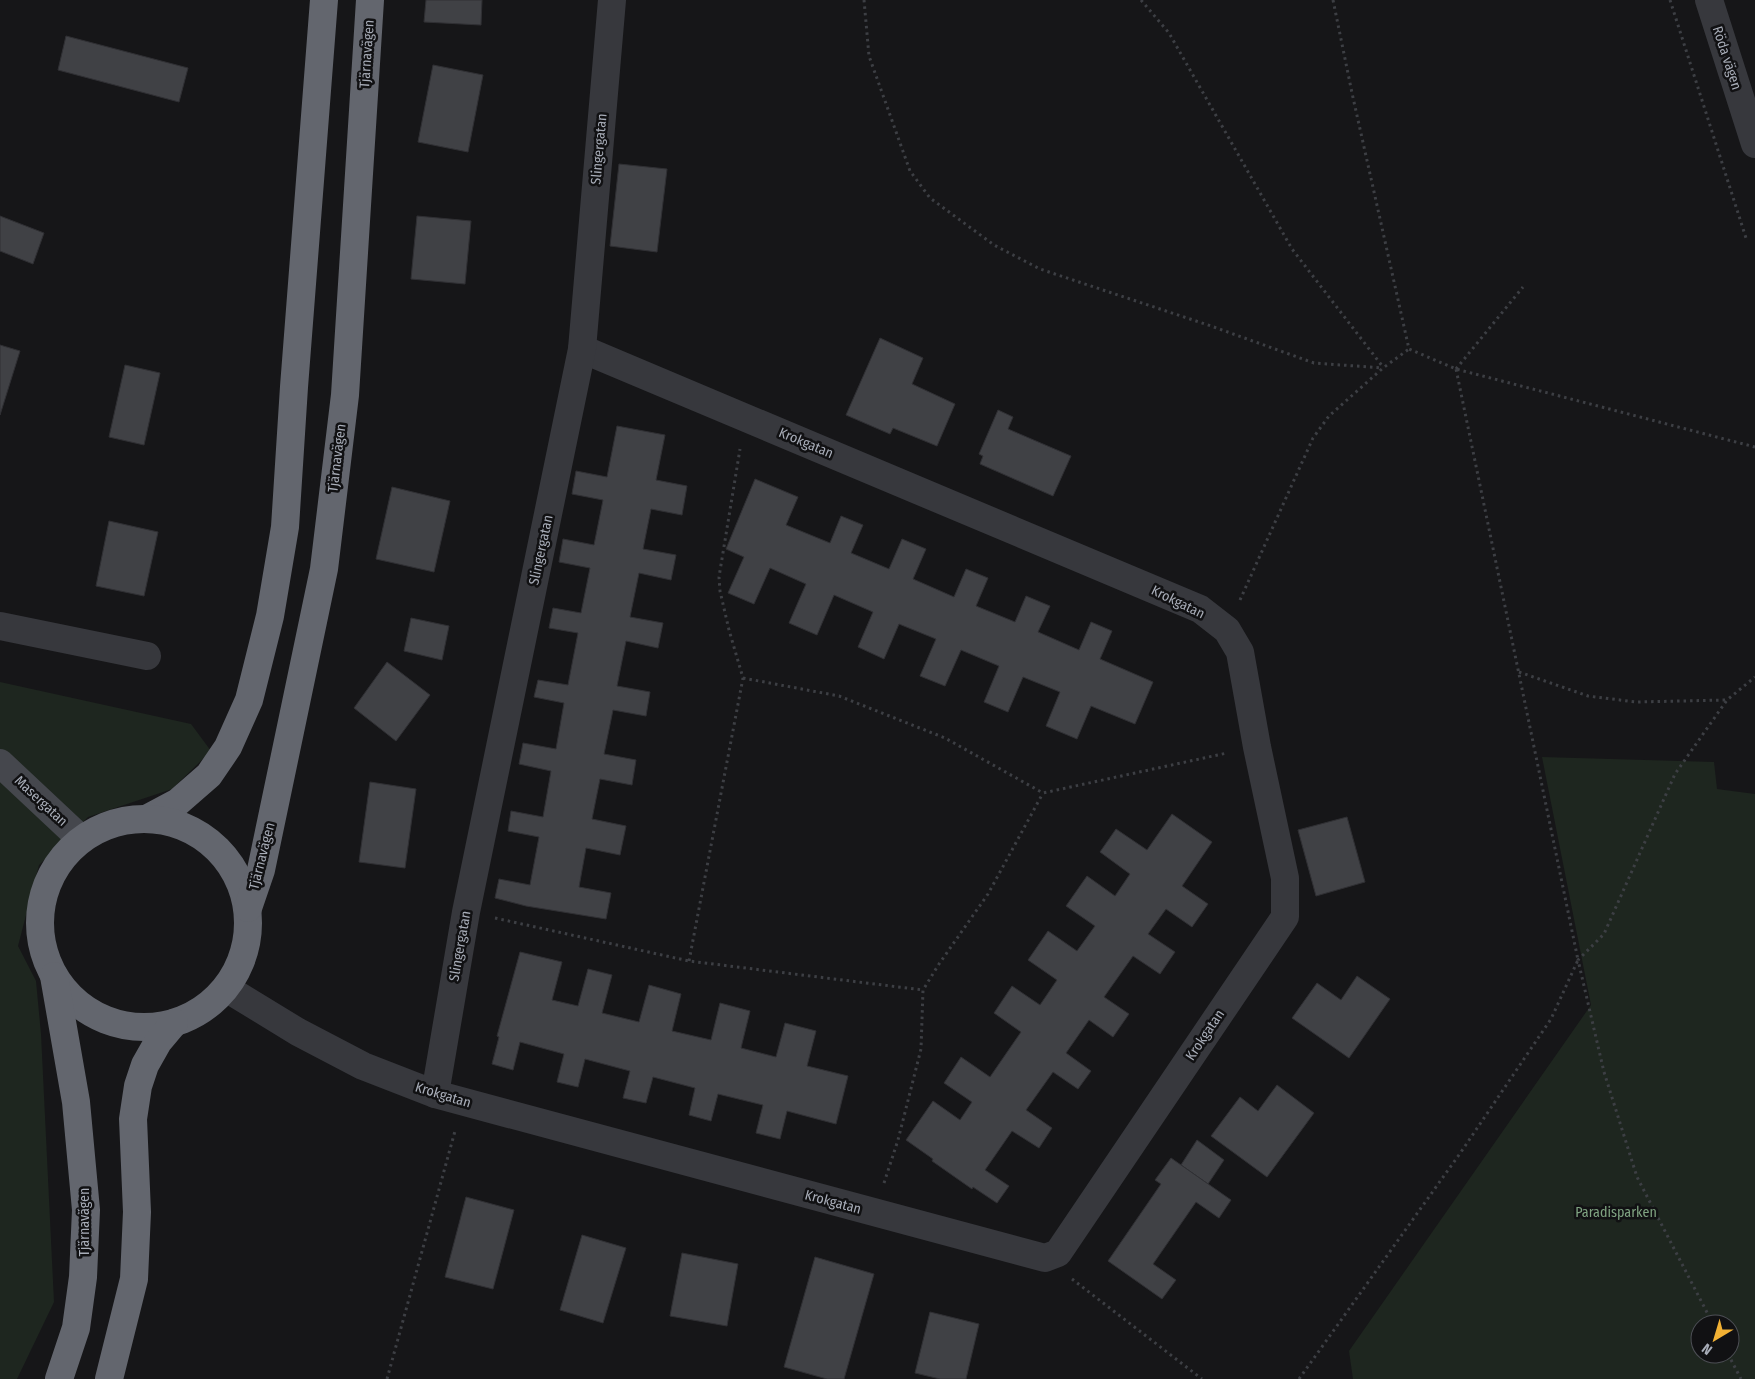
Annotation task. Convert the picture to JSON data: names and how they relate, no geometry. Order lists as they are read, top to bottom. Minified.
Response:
{"streets":{"highway":["Tjärnavägen"],"street":["Röda vägen","Slingergatan","Krokgatan","Masergatan"]},"crossings":[["Tjärnavägen","Krokgatan"],["Tjärnavägen","Masergatan"],["Slingergatan","Krokgatan"]],"parks":["Paradisparken"],"north":"bottom left"}
